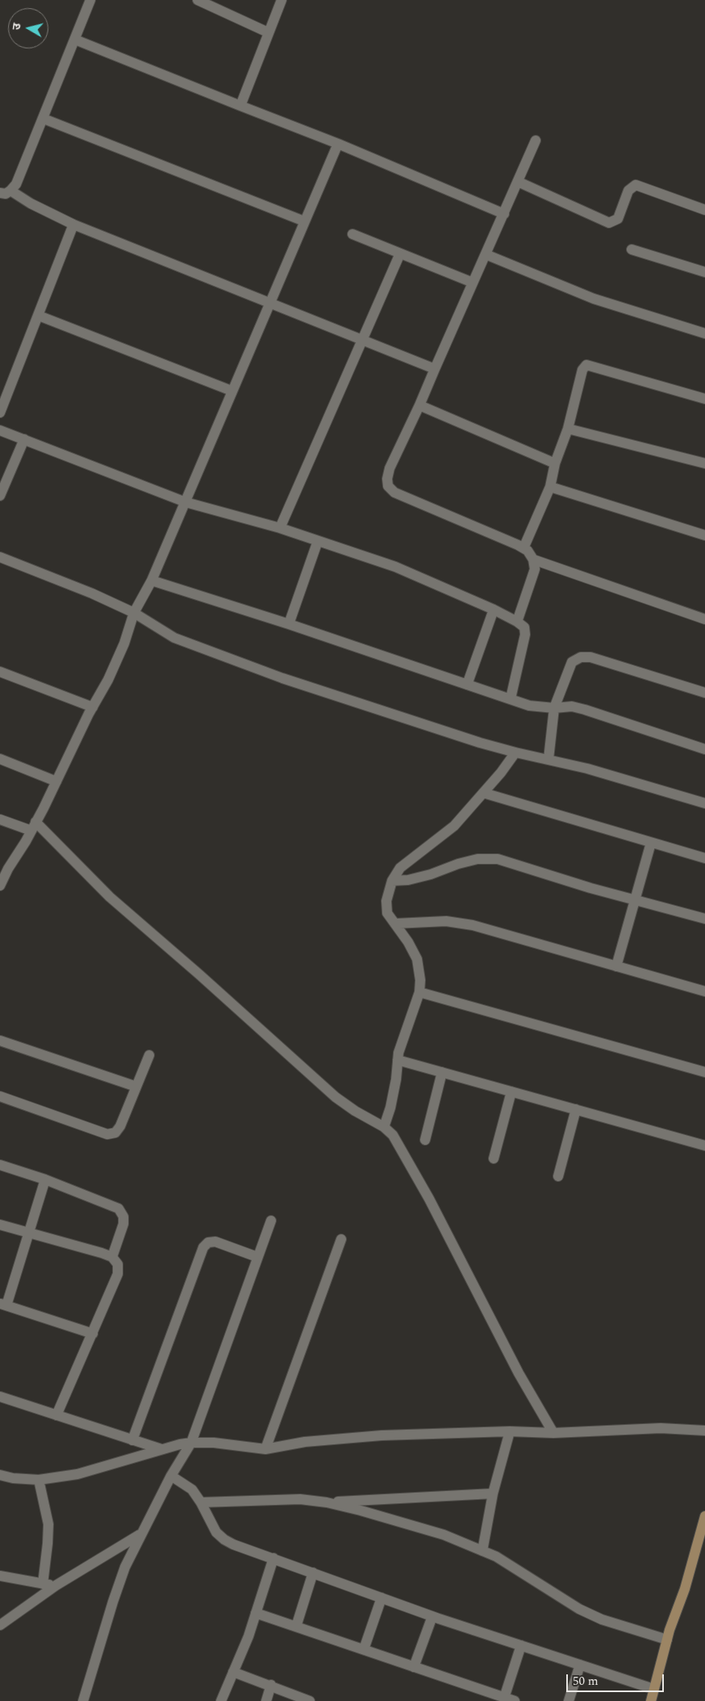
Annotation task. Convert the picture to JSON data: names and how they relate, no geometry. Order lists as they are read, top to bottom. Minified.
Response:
{"scale_bar":"50 m","north":"left"}
